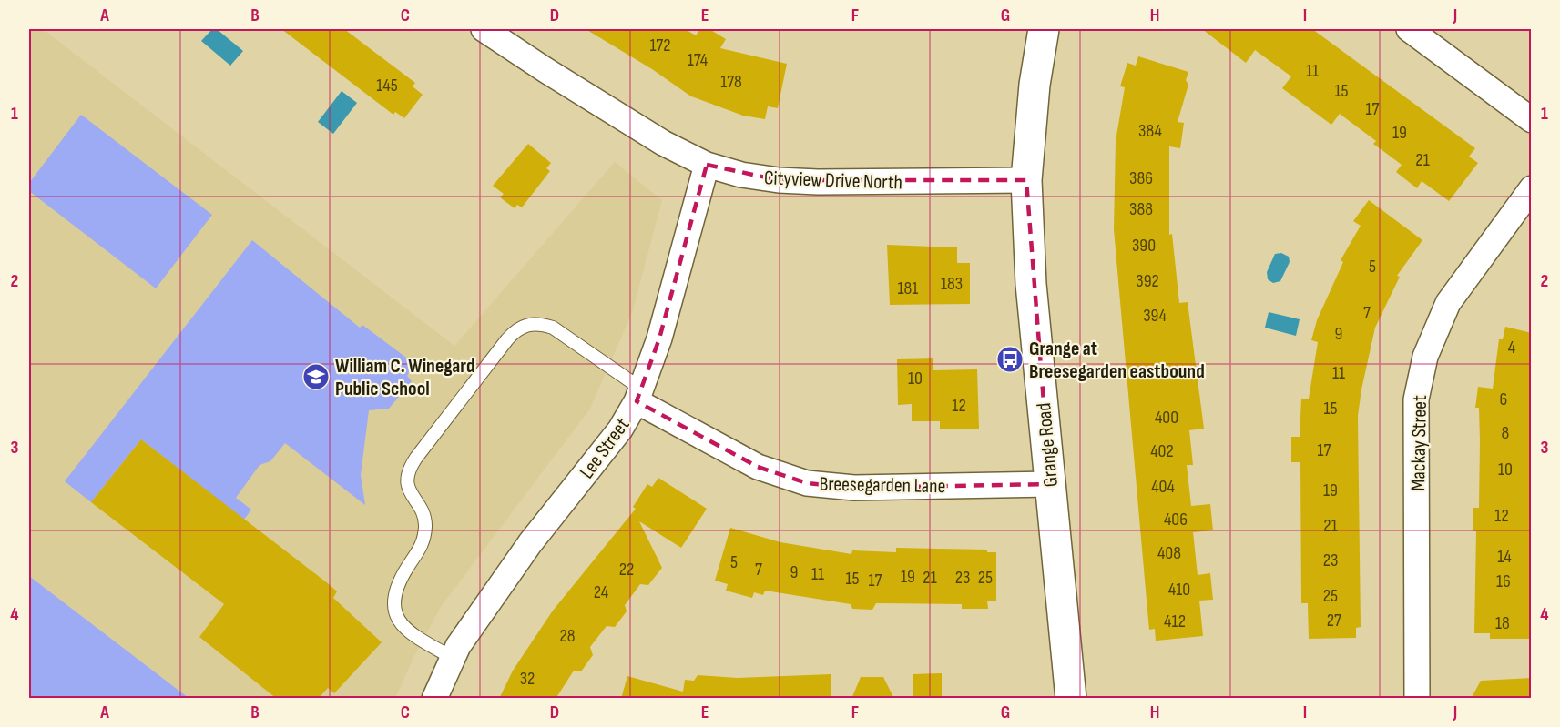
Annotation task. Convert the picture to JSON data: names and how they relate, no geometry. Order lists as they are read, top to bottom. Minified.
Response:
{"streets":{"main road":["Grange Road"],"street":["Cityview Drive North","Mackay Street","Lee Street","Breesegarden Lane"]},"crossings":[["Cityview Drive North","Grange Road"],["Cityview Drive North","Lee Street"],["Grange Road","Breesegarden Lane"],["Lee Street","Breesegarden Lane"]],"places":{"bus stop":["Grange at Breesegarden eastbound"],"school or university":["William C. Winegard Public School"]},"house_numbers":["172","174","11","178","145","15","17","384","19","21","386","388","390","5","392","183","181","7","394","9","4","11","10","6","12","15","400","8","17","402","10","404","19","12","406","21","408","14","23","5","22","7","9","11","19","21","23","25","15","17","16","410","24","25","27","412","18","28","32"],"grid":{"columns":["A","B","C","D","E","F","G","H","I","J"],"rows":["1","2","3","4"]}}
